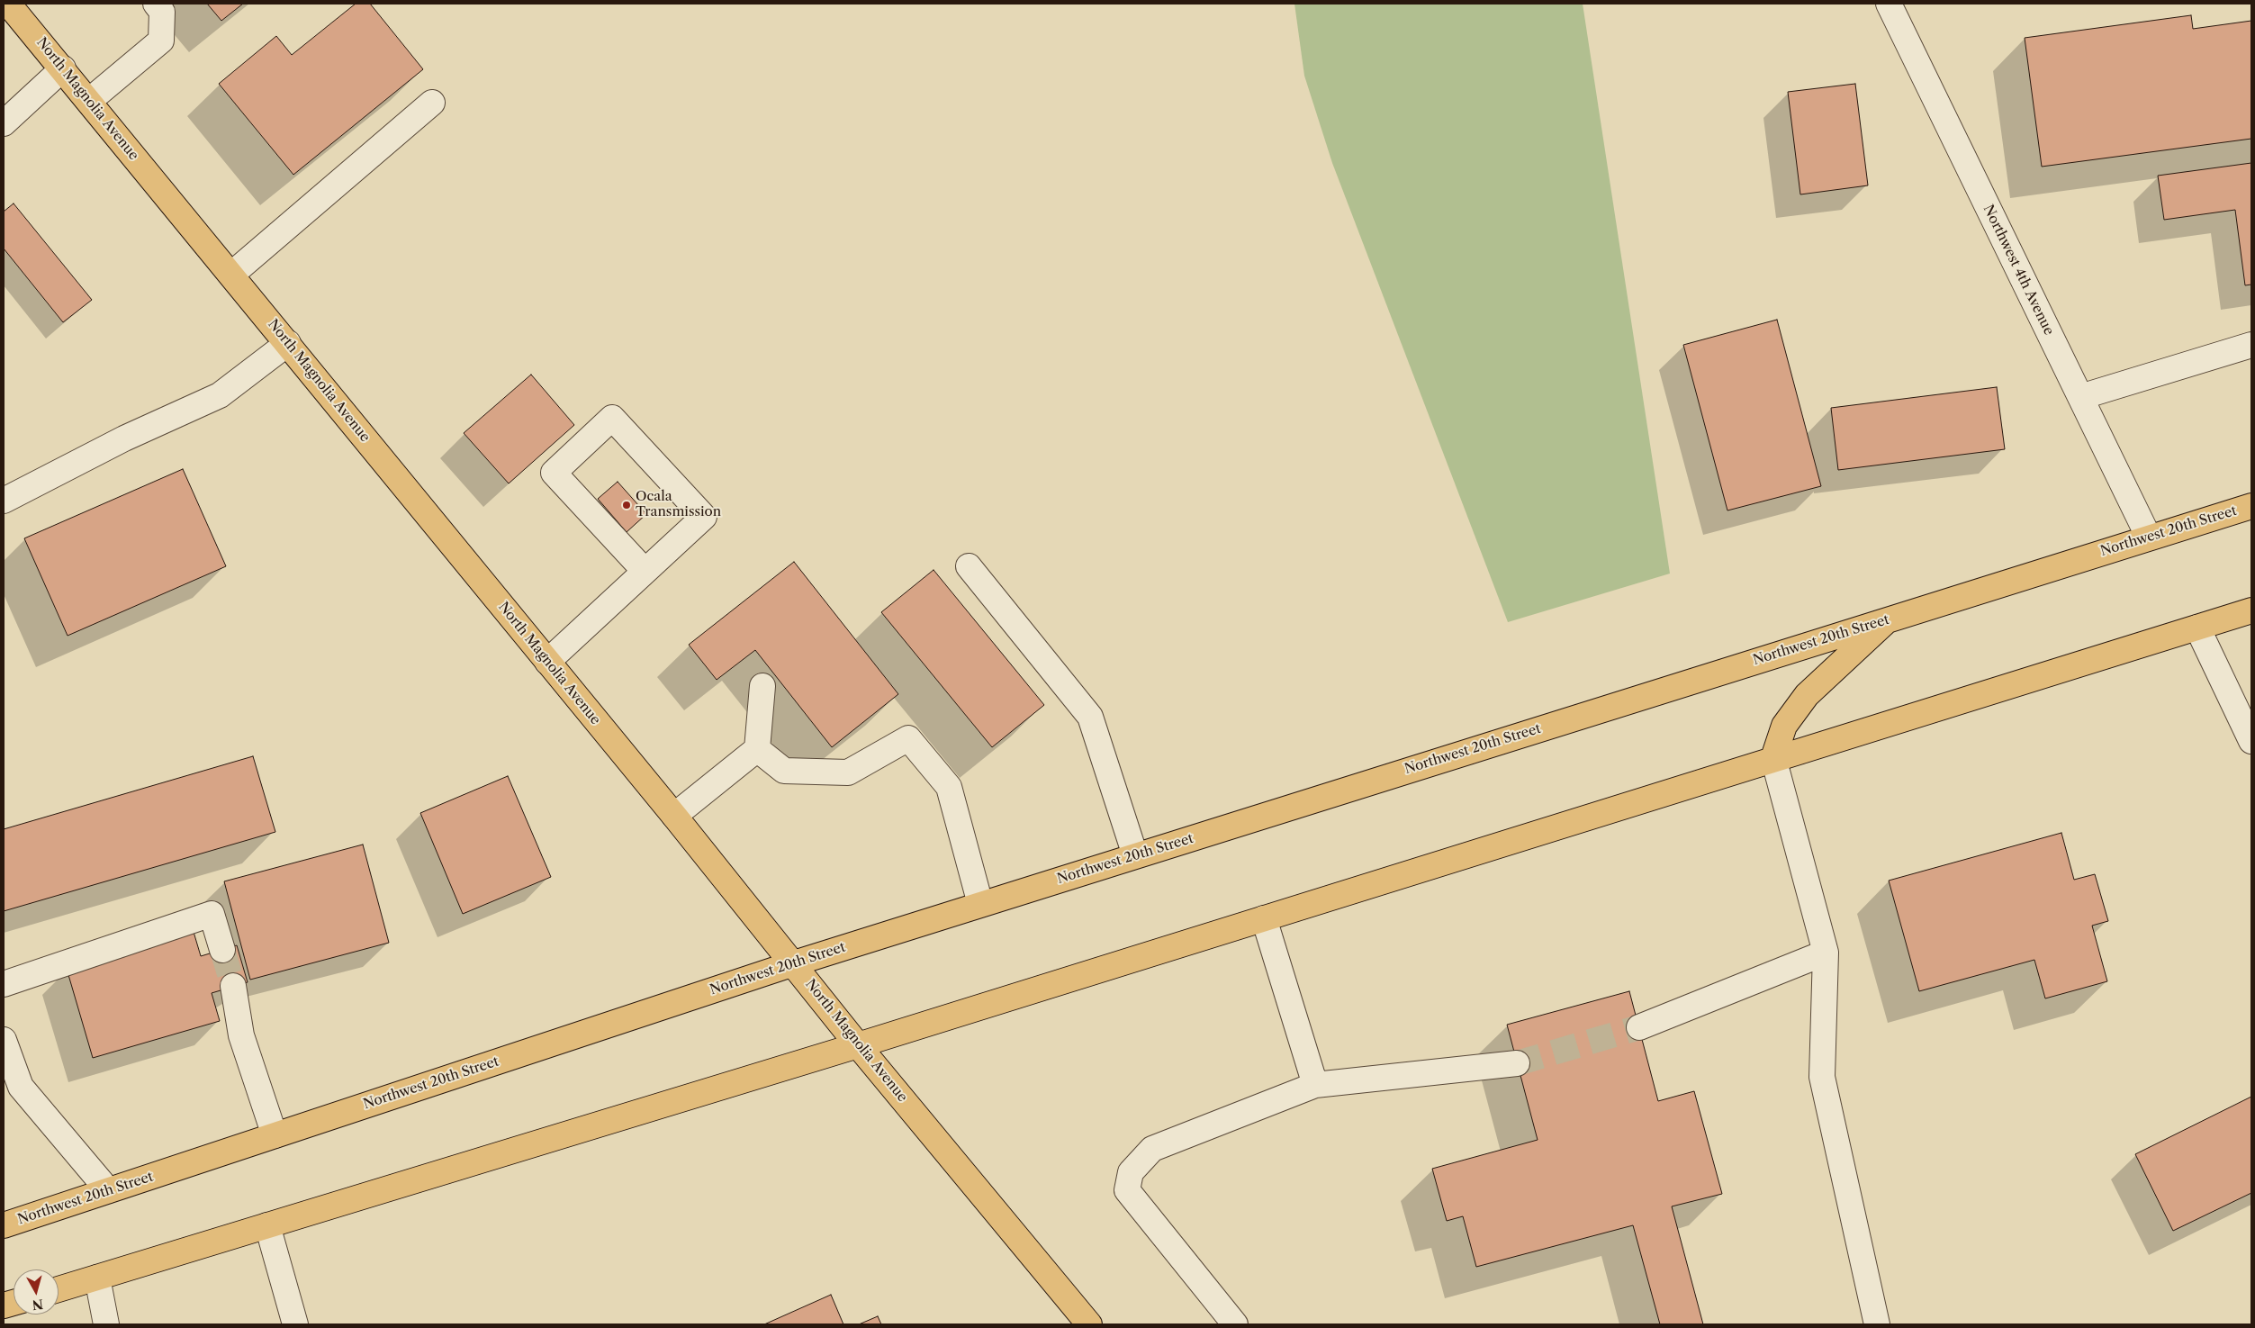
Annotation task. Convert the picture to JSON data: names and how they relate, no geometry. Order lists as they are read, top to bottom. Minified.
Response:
{"streets":{"main road":["North Magnolia Avenue","Northwest 20th Street"],"street":["Northwest 4th Avenue"]},"crossings":[["North Magnolia Avenue","Northwest 20th Street"],["Northwest 4th Avenue","Northwest 20th Street"]],"places":["Ocala Transmission"],"north":"bottom"}
